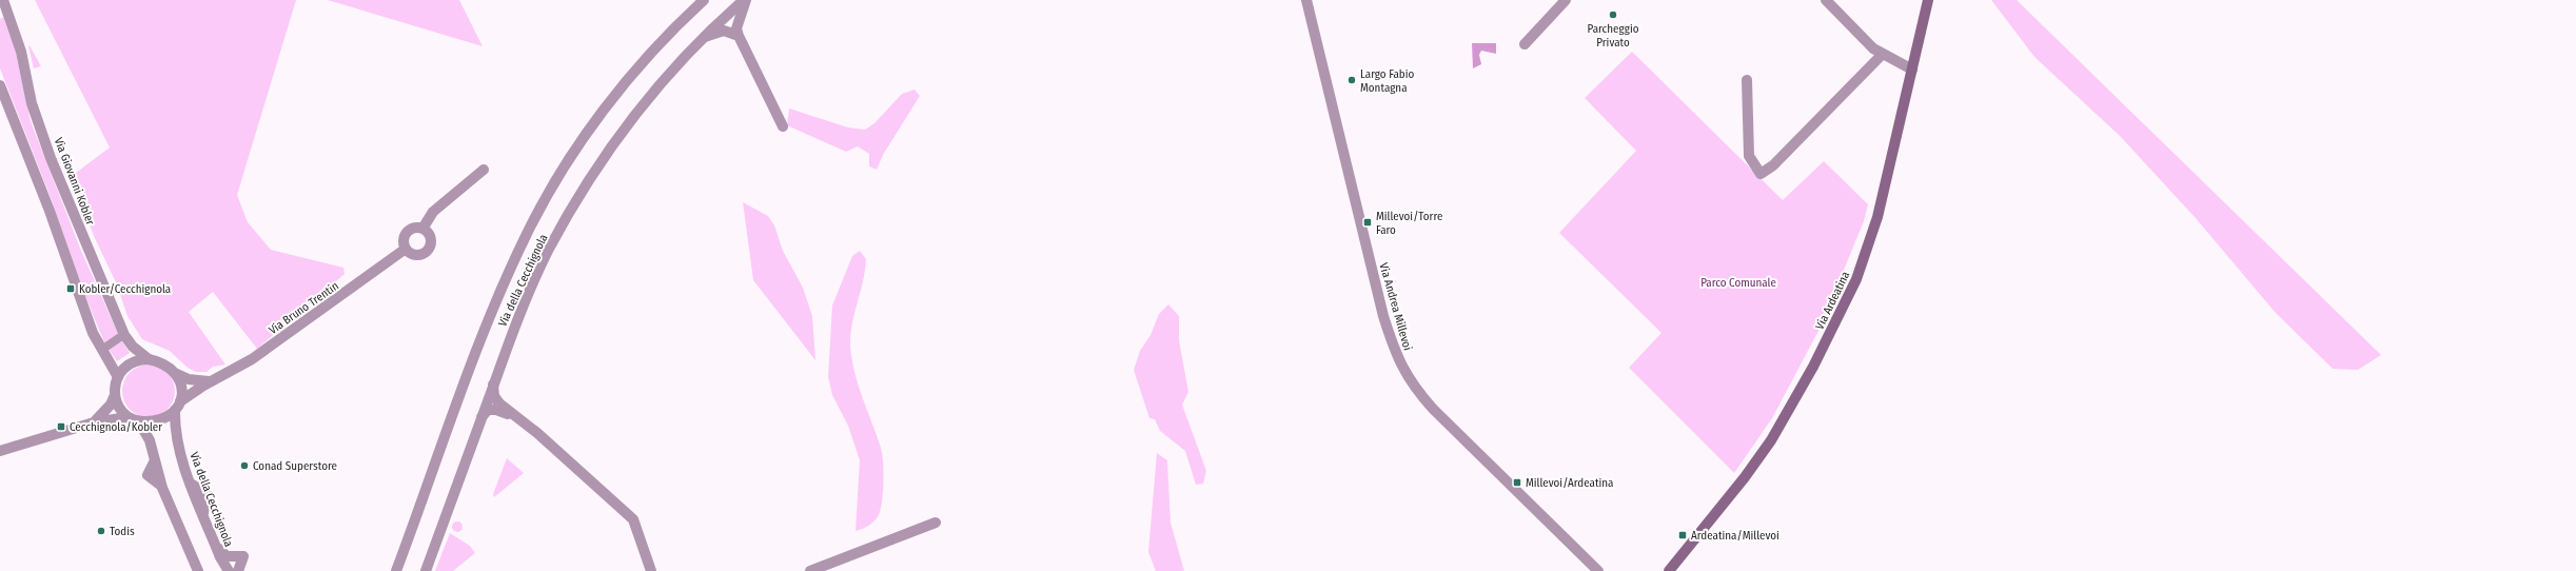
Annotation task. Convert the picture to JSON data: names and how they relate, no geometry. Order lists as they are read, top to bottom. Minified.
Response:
{"streets":{"main road":["Via Ardeatina"],"street":["Via Giovanni Kobler","Via della Cecchignola","Via Andrea Millevoi","Via Bruno Trentin"]},"crossings":[["Via Giovanni Kobler","Via della Cecchignola"],["Via Giovanni Kobler","Via Bruno Trentin"],["Via della Cecchignola","Via Bruno Trentin"]],"parks":["Parco Comunale"],"places":{"other":["Parcheggio Privato","Largo Fabio Montagna","Conad Superstore","Todis"],"transit":["Millevoi/Torre Faro","Kobler/Cecchignola","Cecchignola/Kobler","Millevoi/Ardeatina","Ardeatina/Millevoi"]}}
